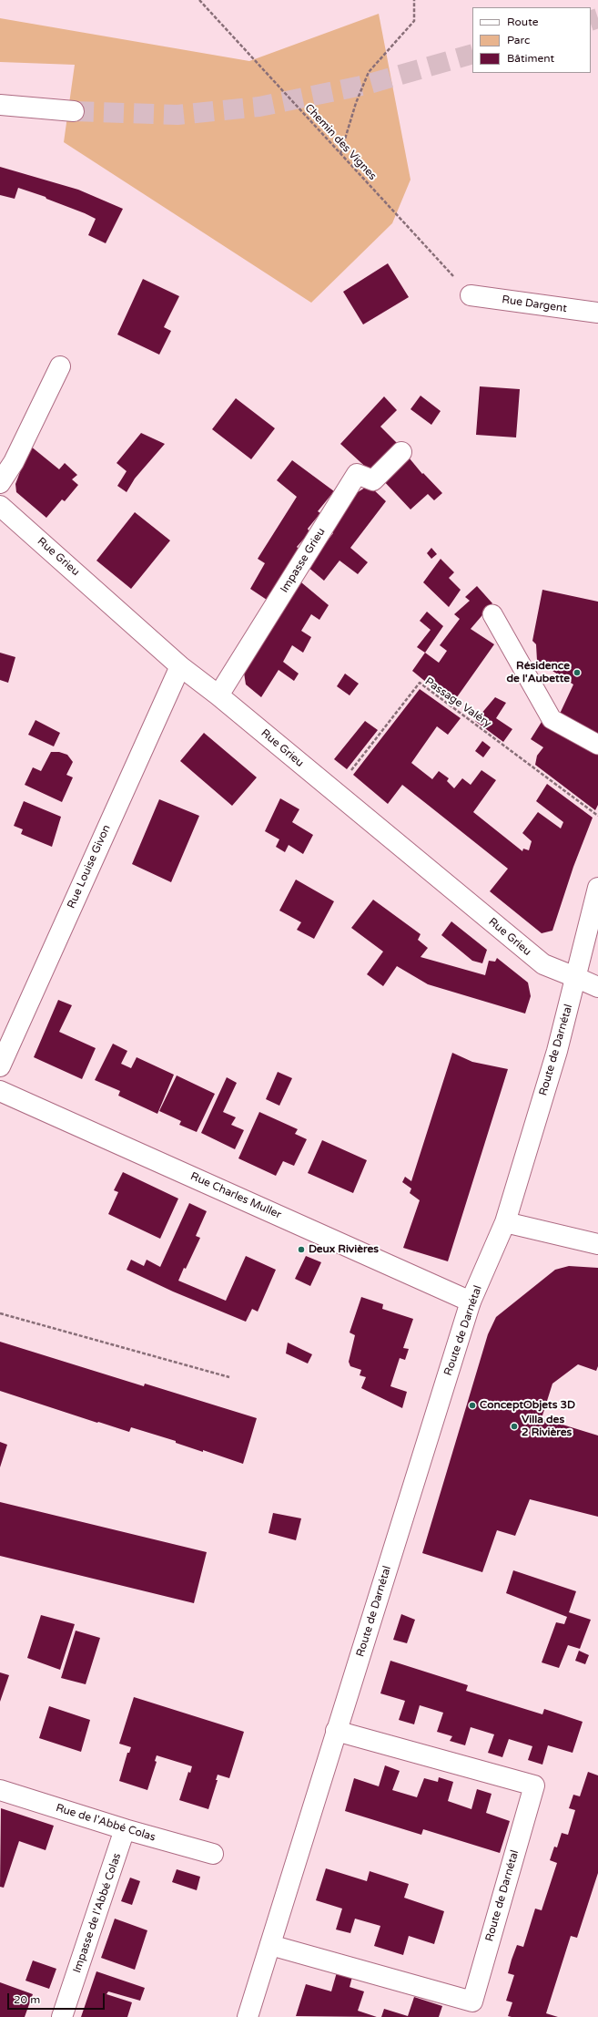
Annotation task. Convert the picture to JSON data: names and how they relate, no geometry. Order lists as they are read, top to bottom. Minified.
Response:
{"streets":{"street":["Rue Dargent","Rue Grieu","Impasse Grieu","Rue Louise Givon","Route de Darnétal","Rue Charles Muller","Rue de l'Abbé Colas","Impasse de l'Abbé Colas"],"path":["Chemin des Vignes","Passage Valéry"]},"crossings":[["Chemin des Vignes","Rue Dargent"],["Rue Grieu","Impasse Grieu"],["Rue Grieu","Passage Valéry"],["Rue Grieu","Rue Louise Givon"],["Rue Grieu","Route de Darnétal"],["Route de Darnétal","Rue Charles Muller"],["Rue de l'Abbé Colas","Impasse de l'Abbé Colas"]],"places":["Résidence de l'Aubette","Deux Rivières","ConceptObjets 3D","Villa des 2 Rivières"],"legend":["Route","Parc","Bâtiment"],"scale_bar":"20 m"}
